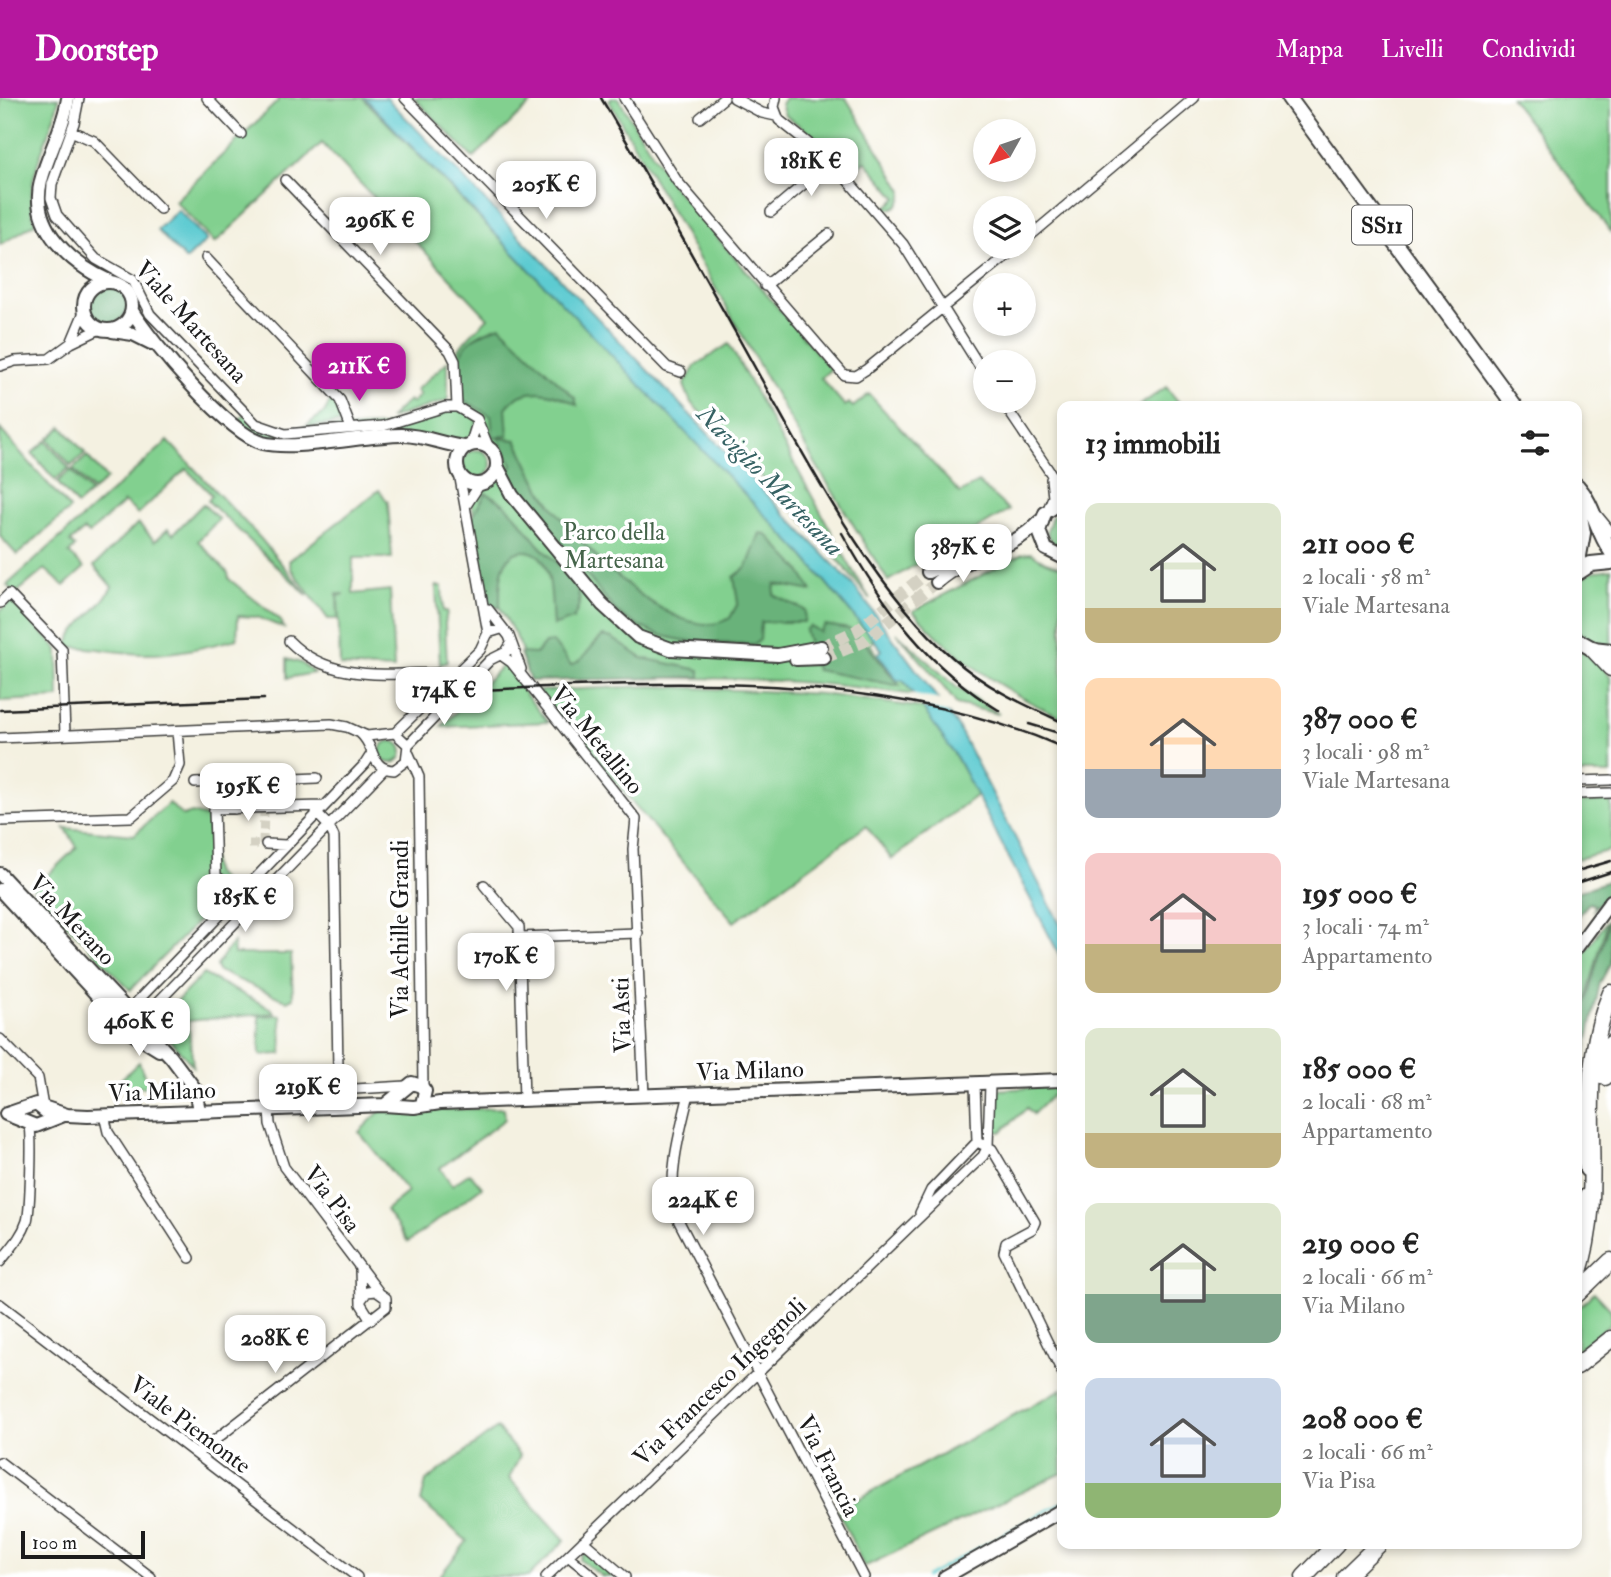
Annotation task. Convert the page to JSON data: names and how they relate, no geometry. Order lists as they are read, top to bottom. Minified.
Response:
{"streets":{"main road":["SS11"],"street":["Viale Martesana","Via Metallino","Via Merano","Via Achille Grandi","Via Asti","Via Milano","Via Pisa","Via Francesco Ingegnoli","Viale Piemonte","Via Francia"]},"crossings":[["Via Metallino","Via Asti"],["Via Merano","Via Milano"],["Via Achille Grandi","Via Milano"],["Via Asti","Via Milano"],["Via Milano","Via Pisa"],["Via Milano","Via Francia"],["Via Francesco Ingegnoli","Via Francia"]],"water":["Naviglio Martesana"],"parks":["Parco della Martesana"],"scale_bar":"100 m","north":"bottom left","page":{"header":"Doorstep","nav":["Mappa","Livelli","Condividi"],"map_buttons":["+","−"],"price":["181K €","205K €","296K €","211K €","387K €","174K €","195K €","185K €","170K €","460K €","219K €","224K €","208K €"],"heading":"13 immobili","list":[{"name":"211 000 €","note":"2 locali · 58 m² · Viale Martesana"},{"name":"387 000 €","note":"3 locali · 98 m² · Viale Martesana"},{"name":"195 000 €","note":"3 locali · 74 m² · Appartamento"},{"name":"185 000 €","note":"2 locali · 68 m² · Appartamento"},{"name":"219 000 €","note":"2 locali · 66 m² · Via Milano"},{"name":"208 000 €","note":"2 locali · 66 m² · Via Pisa"}],"scale":"100 m"}}
